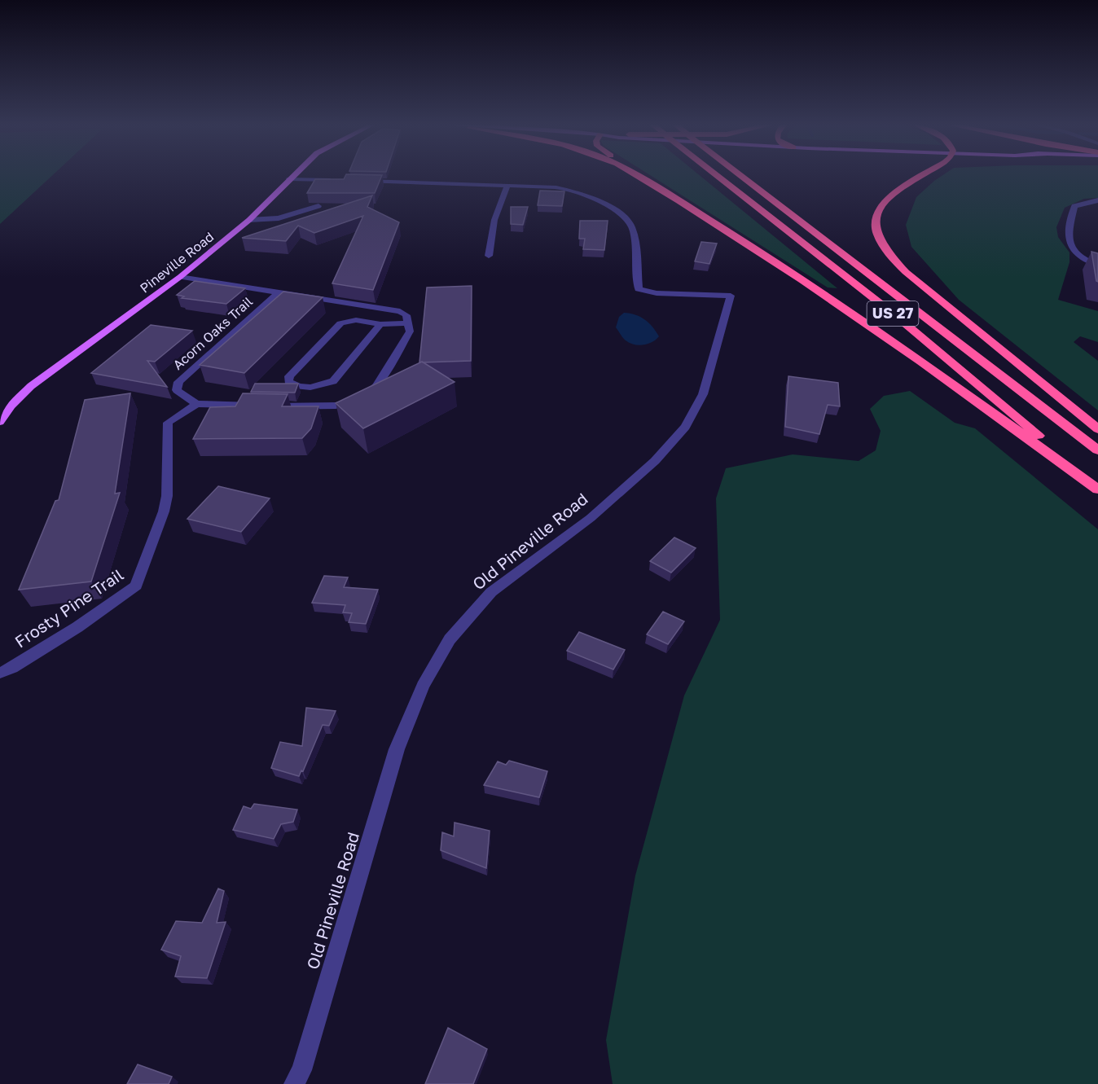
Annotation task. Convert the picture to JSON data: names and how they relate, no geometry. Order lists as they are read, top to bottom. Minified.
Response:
{"streets":{"highway":["US 27"],"main road":["Pineville Road"],"street":["Acorn Oaks Trail","Old Pineville Road","Frosty Pine Trail"]},"crossings":[["Pineville Road","Acorn Oaks Trail"],["Acorn Oaks Trail","Frosty Pine Trail"]]}
